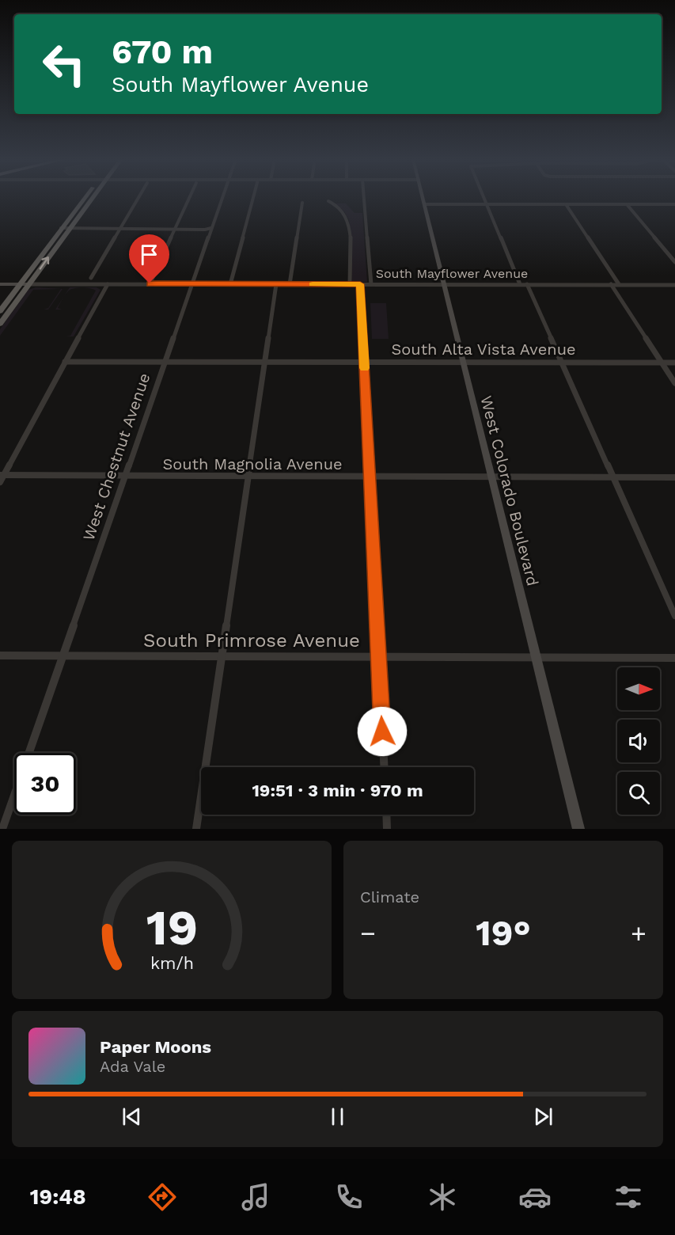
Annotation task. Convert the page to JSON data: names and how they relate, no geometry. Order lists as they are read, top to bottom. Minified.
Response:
{"streets":{"street":["South Mayflower Avenue","South Alta Vista Avenue","West Chestnut Avenue","South Magnolia Avenue","West Colorado Boulevard","South Primrose Avenue"]},"crossings":[["South Mayflower Avenue","West Chestnut Avenue"],["South Mayflower Avenue","West Colorado Boulevard"],["South Alta Vista Avenue","West Chestnut Avenue"],["South Alta Vista Avenue","West Colorado Boulevard"],["West Chestnut Avenue","South Magnolia Avenue"],["West Chestnut Avenue","South Primrose Avenue"],["South Magnolia Avenue","West Colorado Boulevard"],["West Colorado Boulevard","South Primrose Avenue"]],"north":"right","page":{"turn":["670 m","South Mayflower Avenue"],"limit":"30","trip":"19:51 · 3 min · 970 m","tile":"Climate","heat":["−","19°","+"],"song":["Paper Moons","Ada Vale"],"tabs":"19:48","gauge":["19","km/h"]}}
